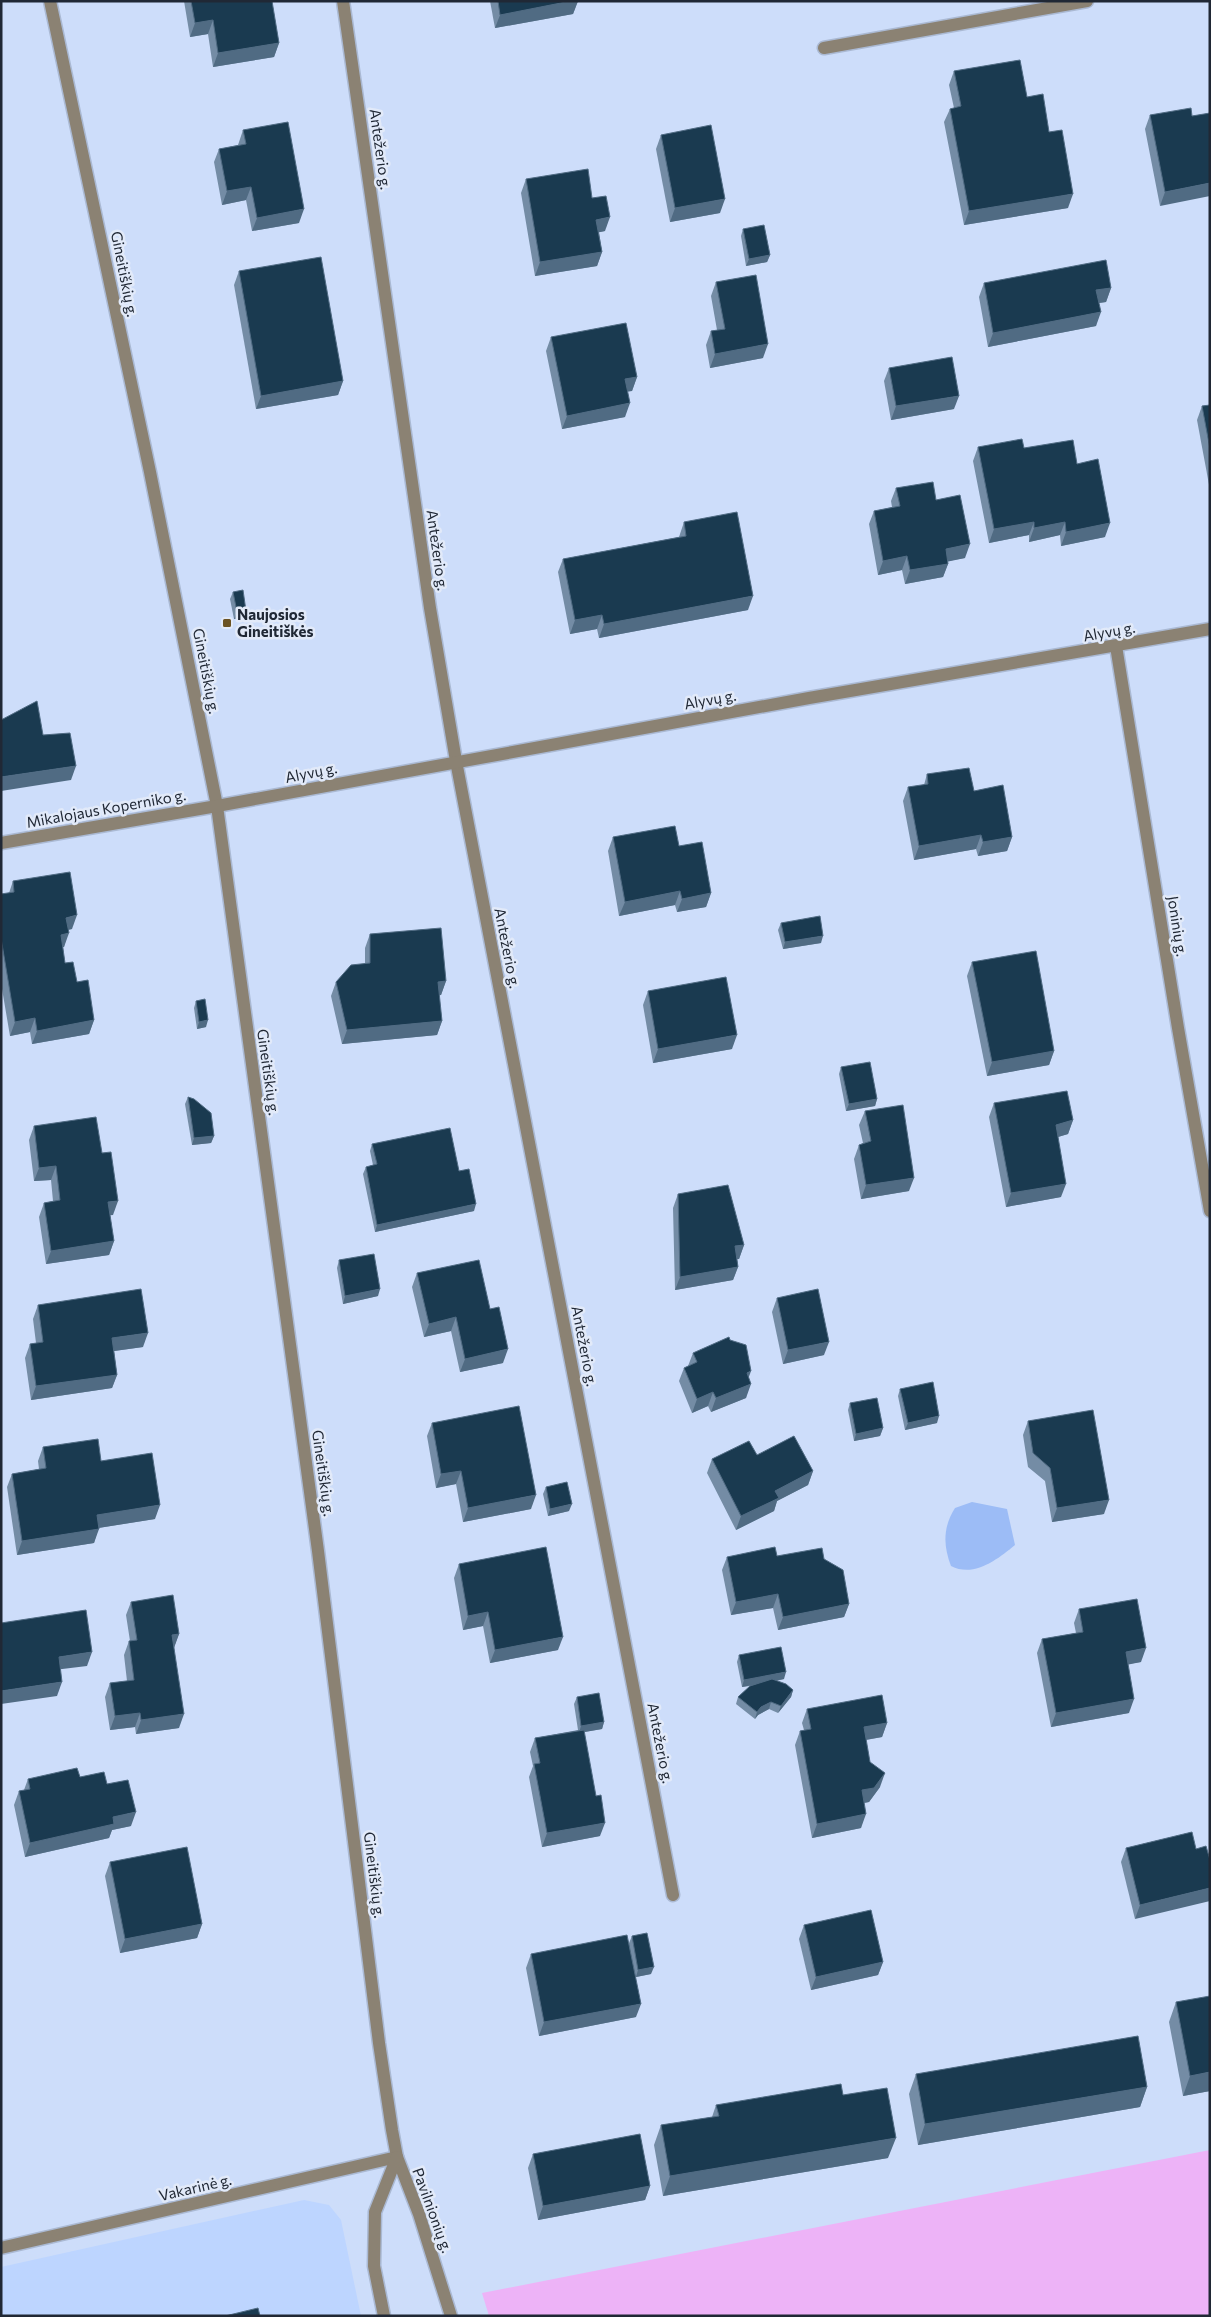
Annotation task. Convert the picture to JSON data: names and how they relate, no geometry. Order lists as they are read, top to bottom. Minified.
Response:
{"streets":{"street":["Antežerio g.","Gineitiškių g.","Alyvų g.","Mikalojaus Koperniko g.","Joninių g.","Vakarinė g.","Pavilnionių g."]},"crossings":[["Antežerio g.","Alyvų g."],["Gineitiškių g.","Alyvų g."],["Gineitiškių g.","Mikalojaus Koperniko g."],["Gineitiškių g.","Vakarinė g."],["Gineitiškių g.","Pavilnionių g."],["Alyvų g.","Mikalojaus Koperniko g."],["Alyvų g.","Joninių g."],["Vakarinė g.","Pavilnionių g."]],"places":{"transit":["Naujosios Gineitiškės"]}}
